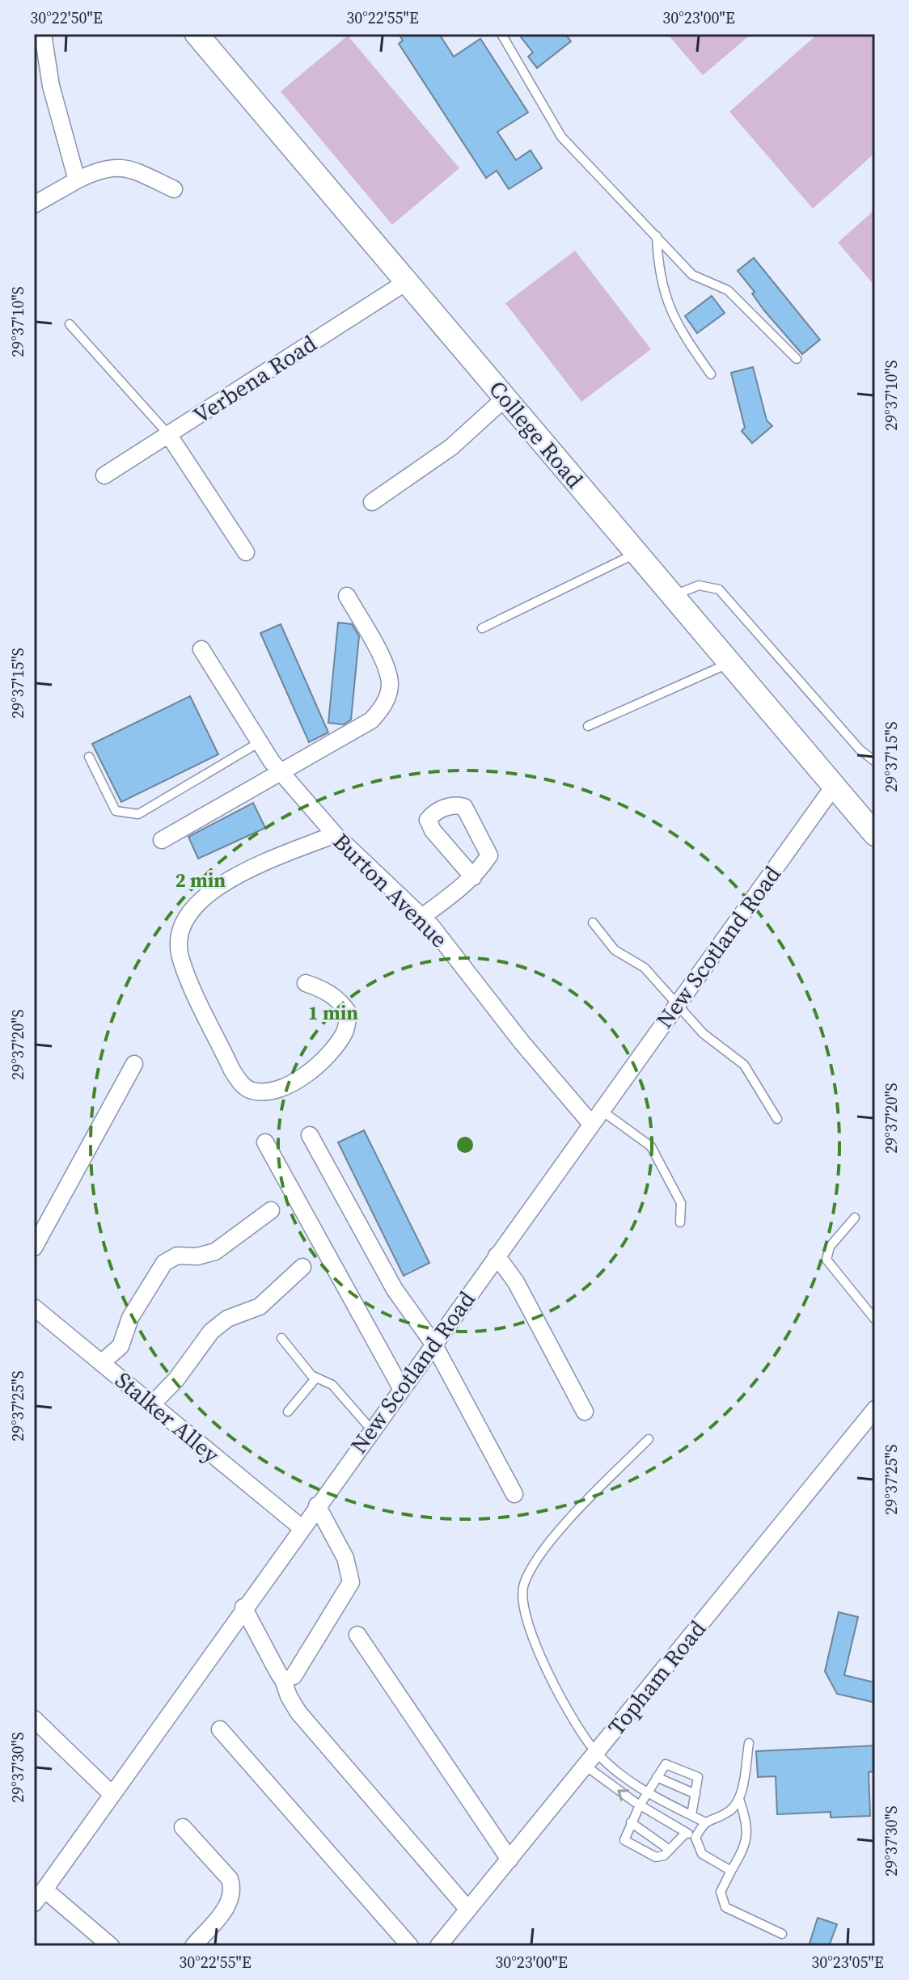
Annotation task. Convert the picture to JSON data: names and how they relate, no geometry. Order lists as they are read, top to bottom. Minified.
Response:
{"streets":{"street":["Verbena Road","College Road","Burton Avenue","New Scotland Road","Stalker Alley","Topham Road"]},"crossings":[["Verbena Road","College Road"],["College Road","New Scotland Road"],["Burton Avenue","New Scotland Road"],["New Scotland Road","Stalker Alley"]],"coordinates":["30°22'50\"E","30°22'55\"E","30°23'00\"E","29°37'10\"S","29°37'15\"S","29°37'20\"S","29°37'25\"S","29°37'30\"S","30°23'05\"E"],"rings":["2 min","1 min"]}
